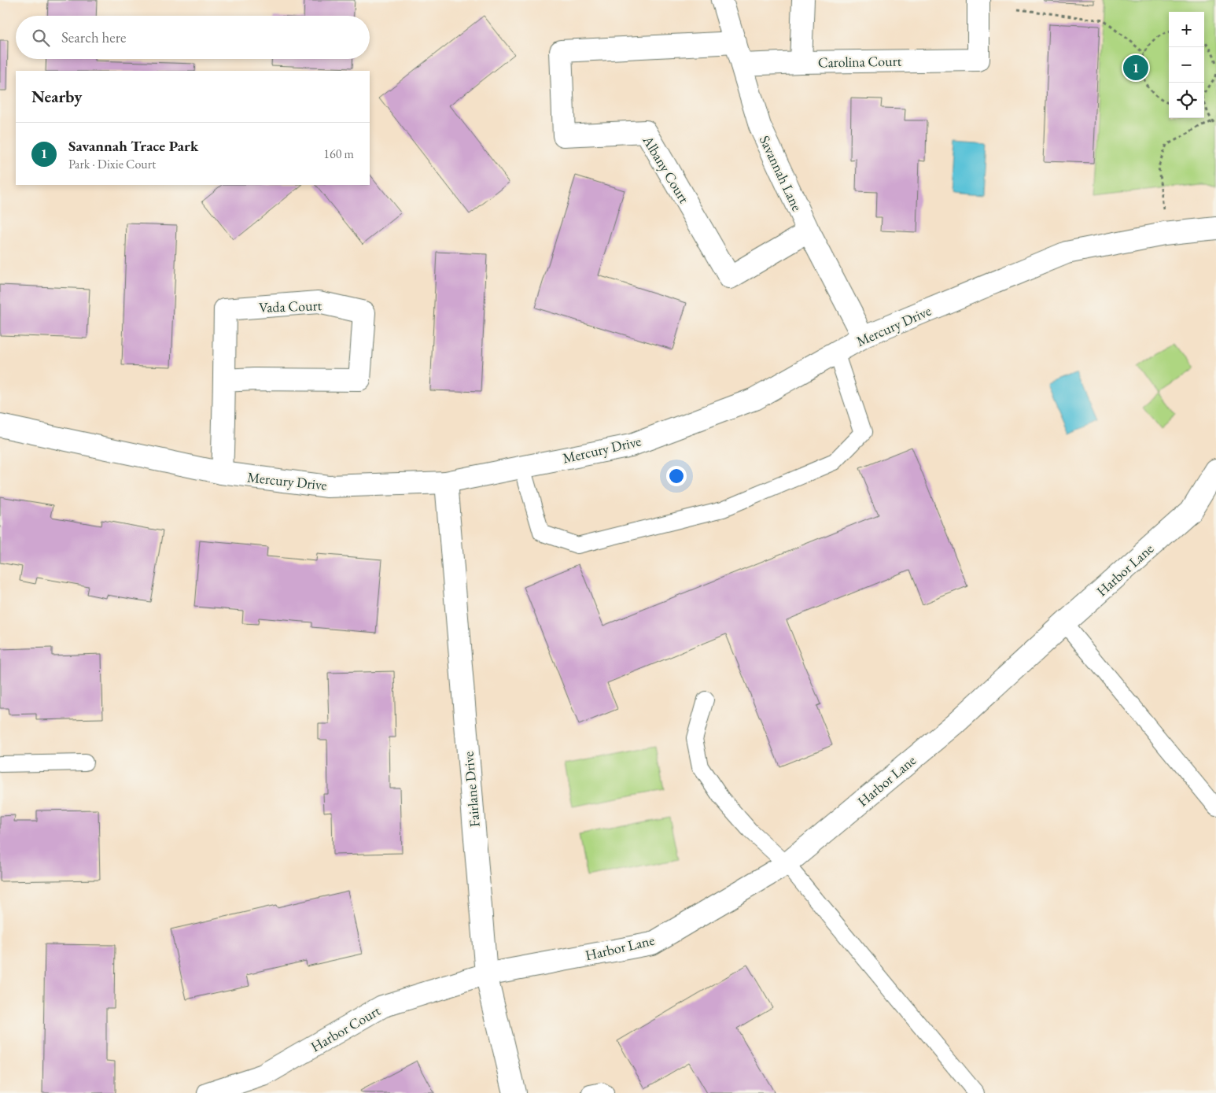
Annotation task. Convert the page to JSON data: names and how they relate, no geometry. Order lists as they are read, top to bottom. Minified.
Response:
{"streets":{"street":["Carolina Court","Albany Court","Savannah Lane","Vada Court","Mercury Drive","Harbor Lane","Fairlane Drive","Harbor Court"]},"crossings":[["Carolina Court","Savannah Lane"],["Albany Court","Savannah Lane"],["Savannah Lane","Mercury Drive"],["Vada Court","Mercury Drive"],["Mercury Drive","Fairlane Drive"],["Harbor Lane","Fairlane Drive"],["Harbor Lane","Harbor Court"],["Fairlane Drive","Harbor Court"]],"page":{"map_buttons":["+","−"],"search":"Search here","pins":"1","heading":"Nearby","list":[{"mark":"1","name":"Savannah Trace Park","note":"Park · Dixie Court","value":"160 m"}]}}
